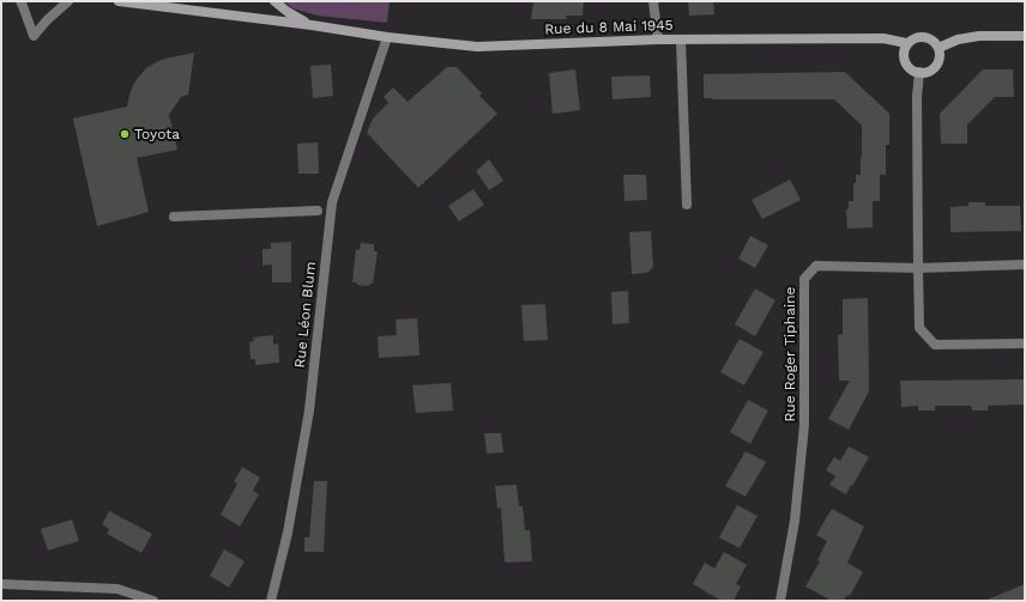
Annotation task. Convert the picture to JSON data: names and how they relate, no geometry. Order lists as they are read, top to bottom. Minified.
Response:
{"streets":{"street":["Rue du 8 Mai 1945","Rue Léon Blum","Rue Roger Tiphaine"]},"crossings":[["Rue du 8 Mai 1945","Rue Léon Blum"]],"places":["Toyota"]}
